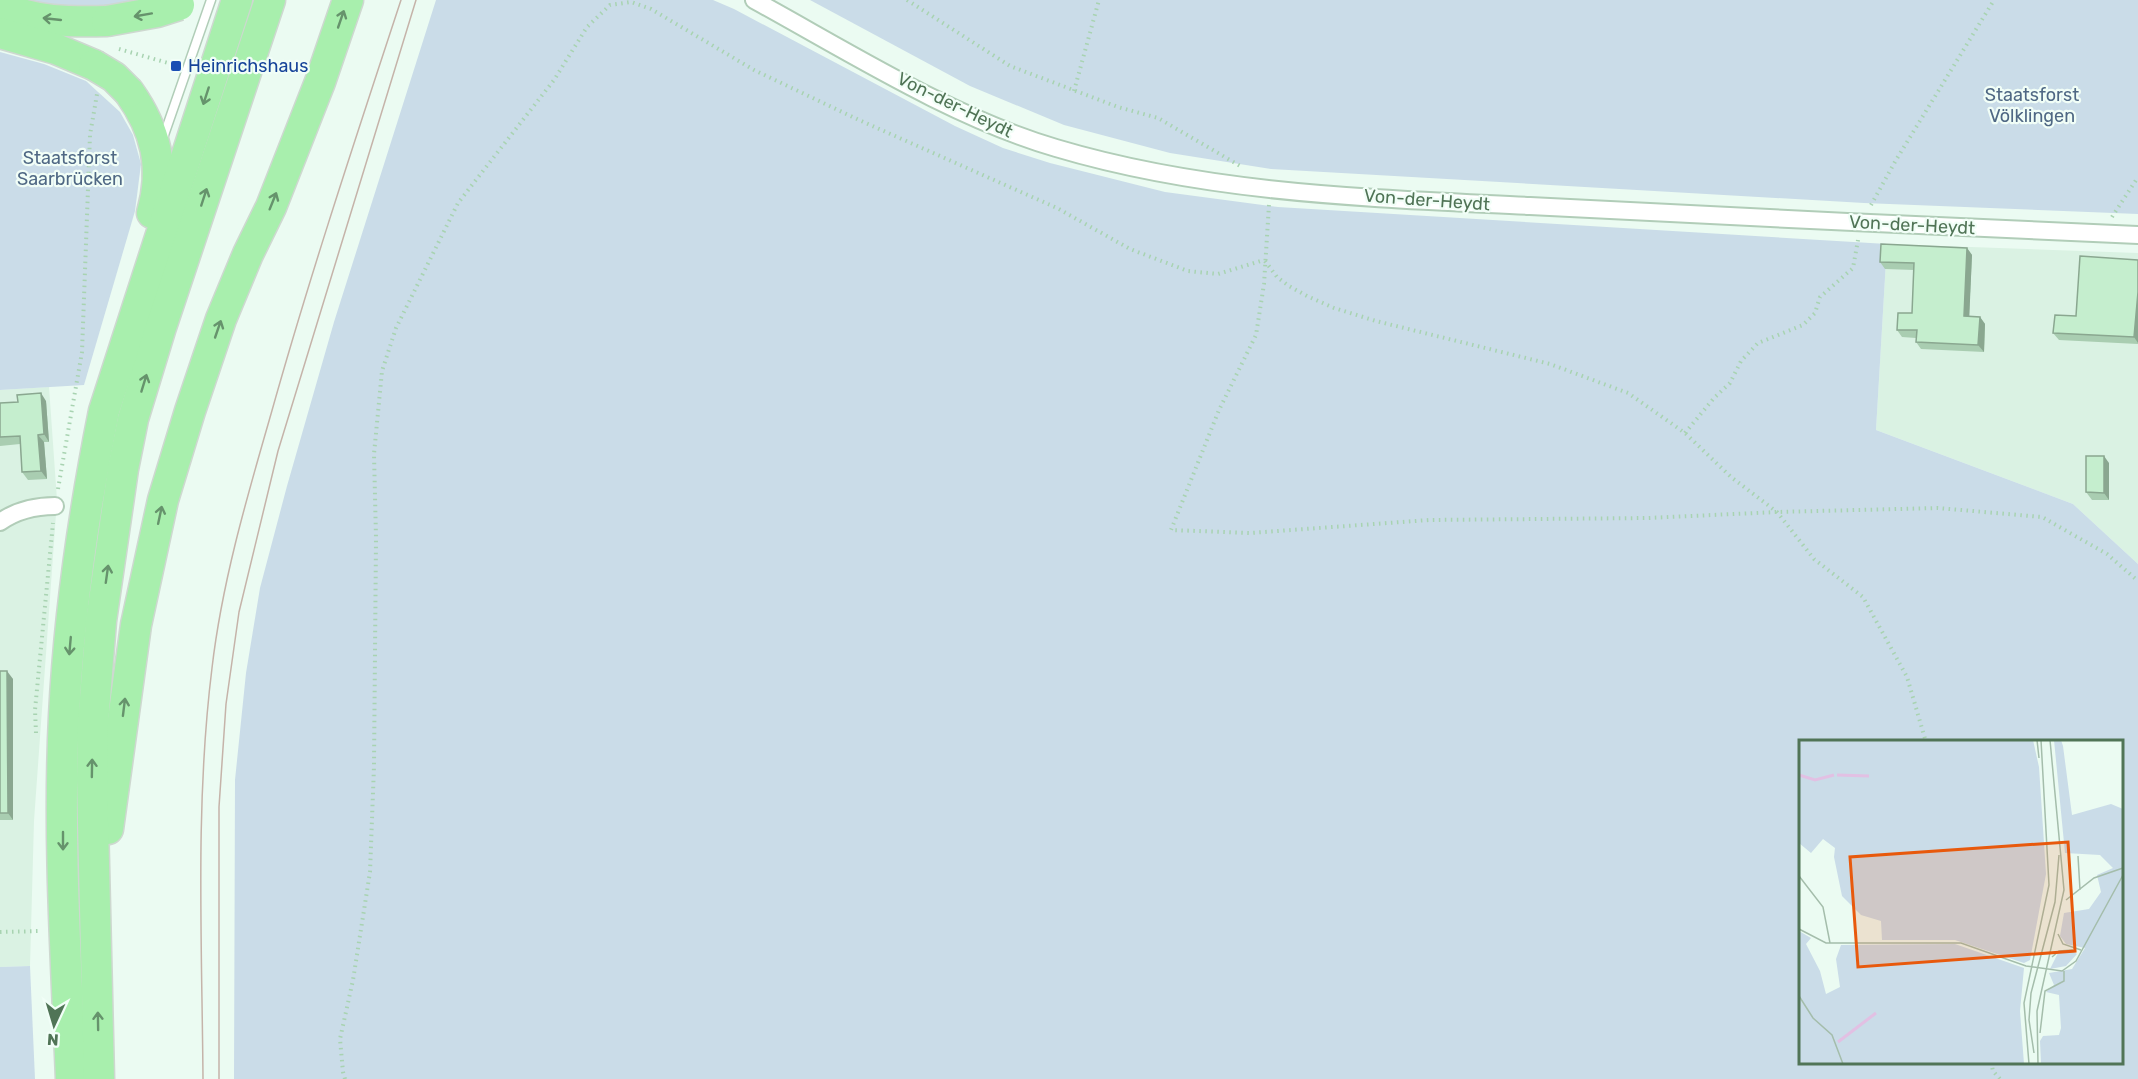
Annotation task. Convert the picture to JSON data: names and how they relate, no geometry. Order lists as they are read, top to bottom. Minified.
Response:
{"streets":{"street":["Von-der-Heydt"]},"parks":["Staatsforst Völklingen","Staatsforst Saarbrücken"],"places":{"transit":["Heinrichshaus"]},"north":"bottom"}
